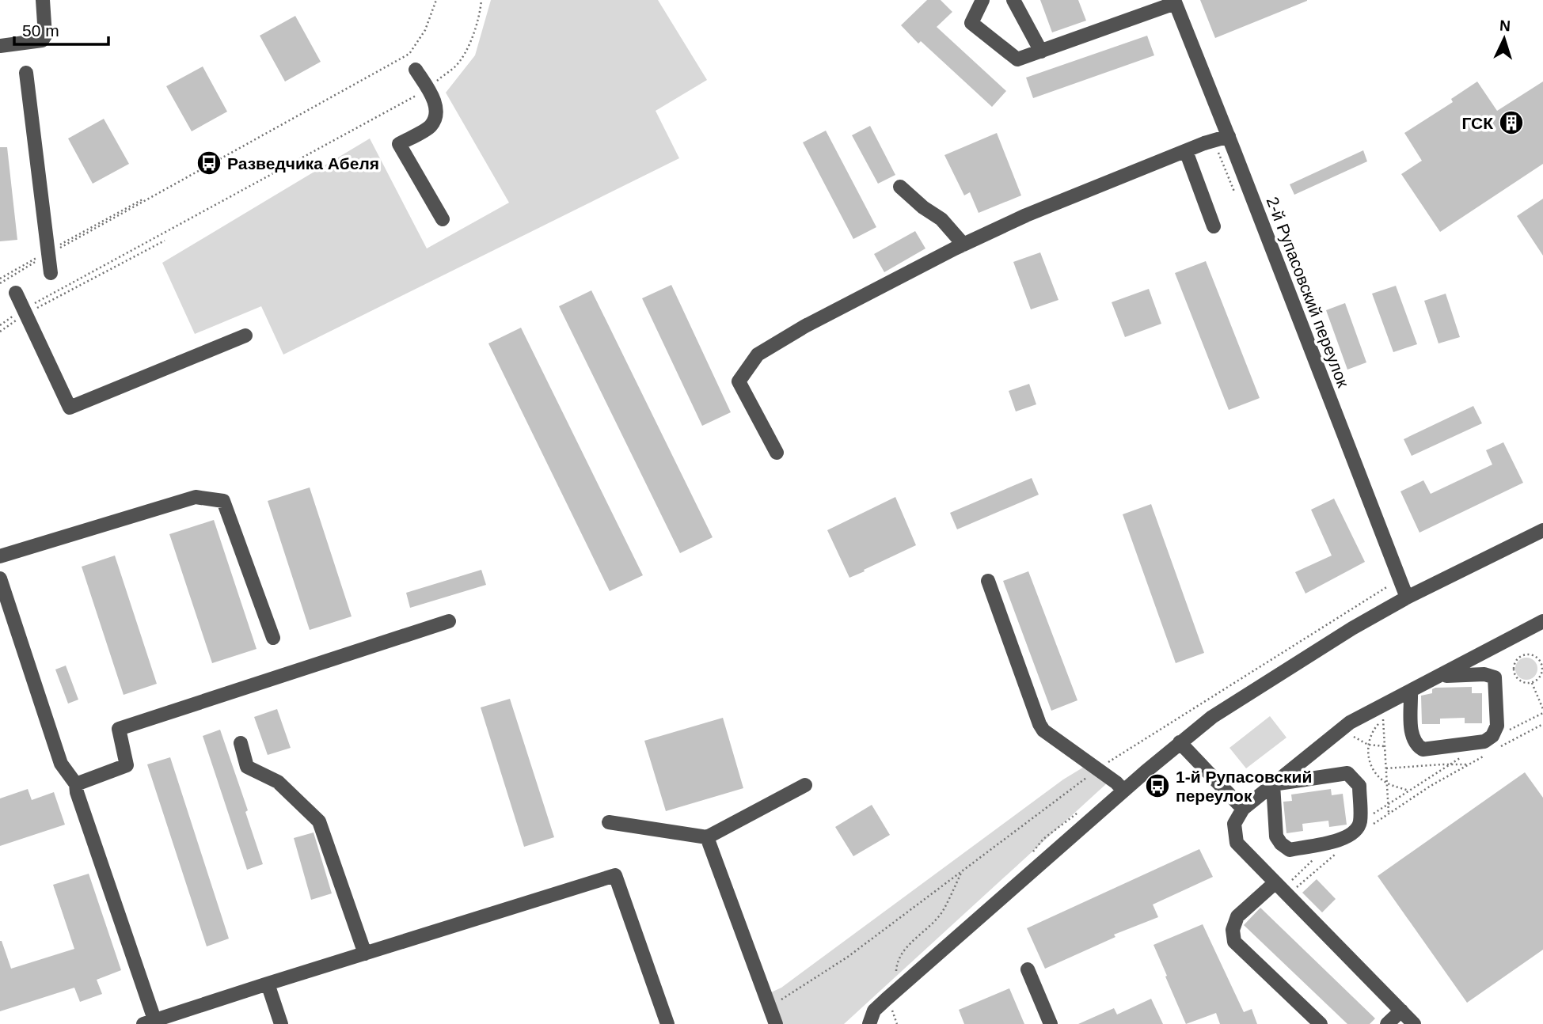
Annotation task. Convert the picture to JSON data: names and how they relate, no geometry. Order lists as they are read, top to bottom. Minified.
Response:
{"streets":{"street":["2-й Рупасовский переулок"]},"places":{"building":["ГСК"],"bus stop":["Разведчика Абеля","1-й Рупасовский переулок"]},"scale_bar":"50 m","north":"top"}
